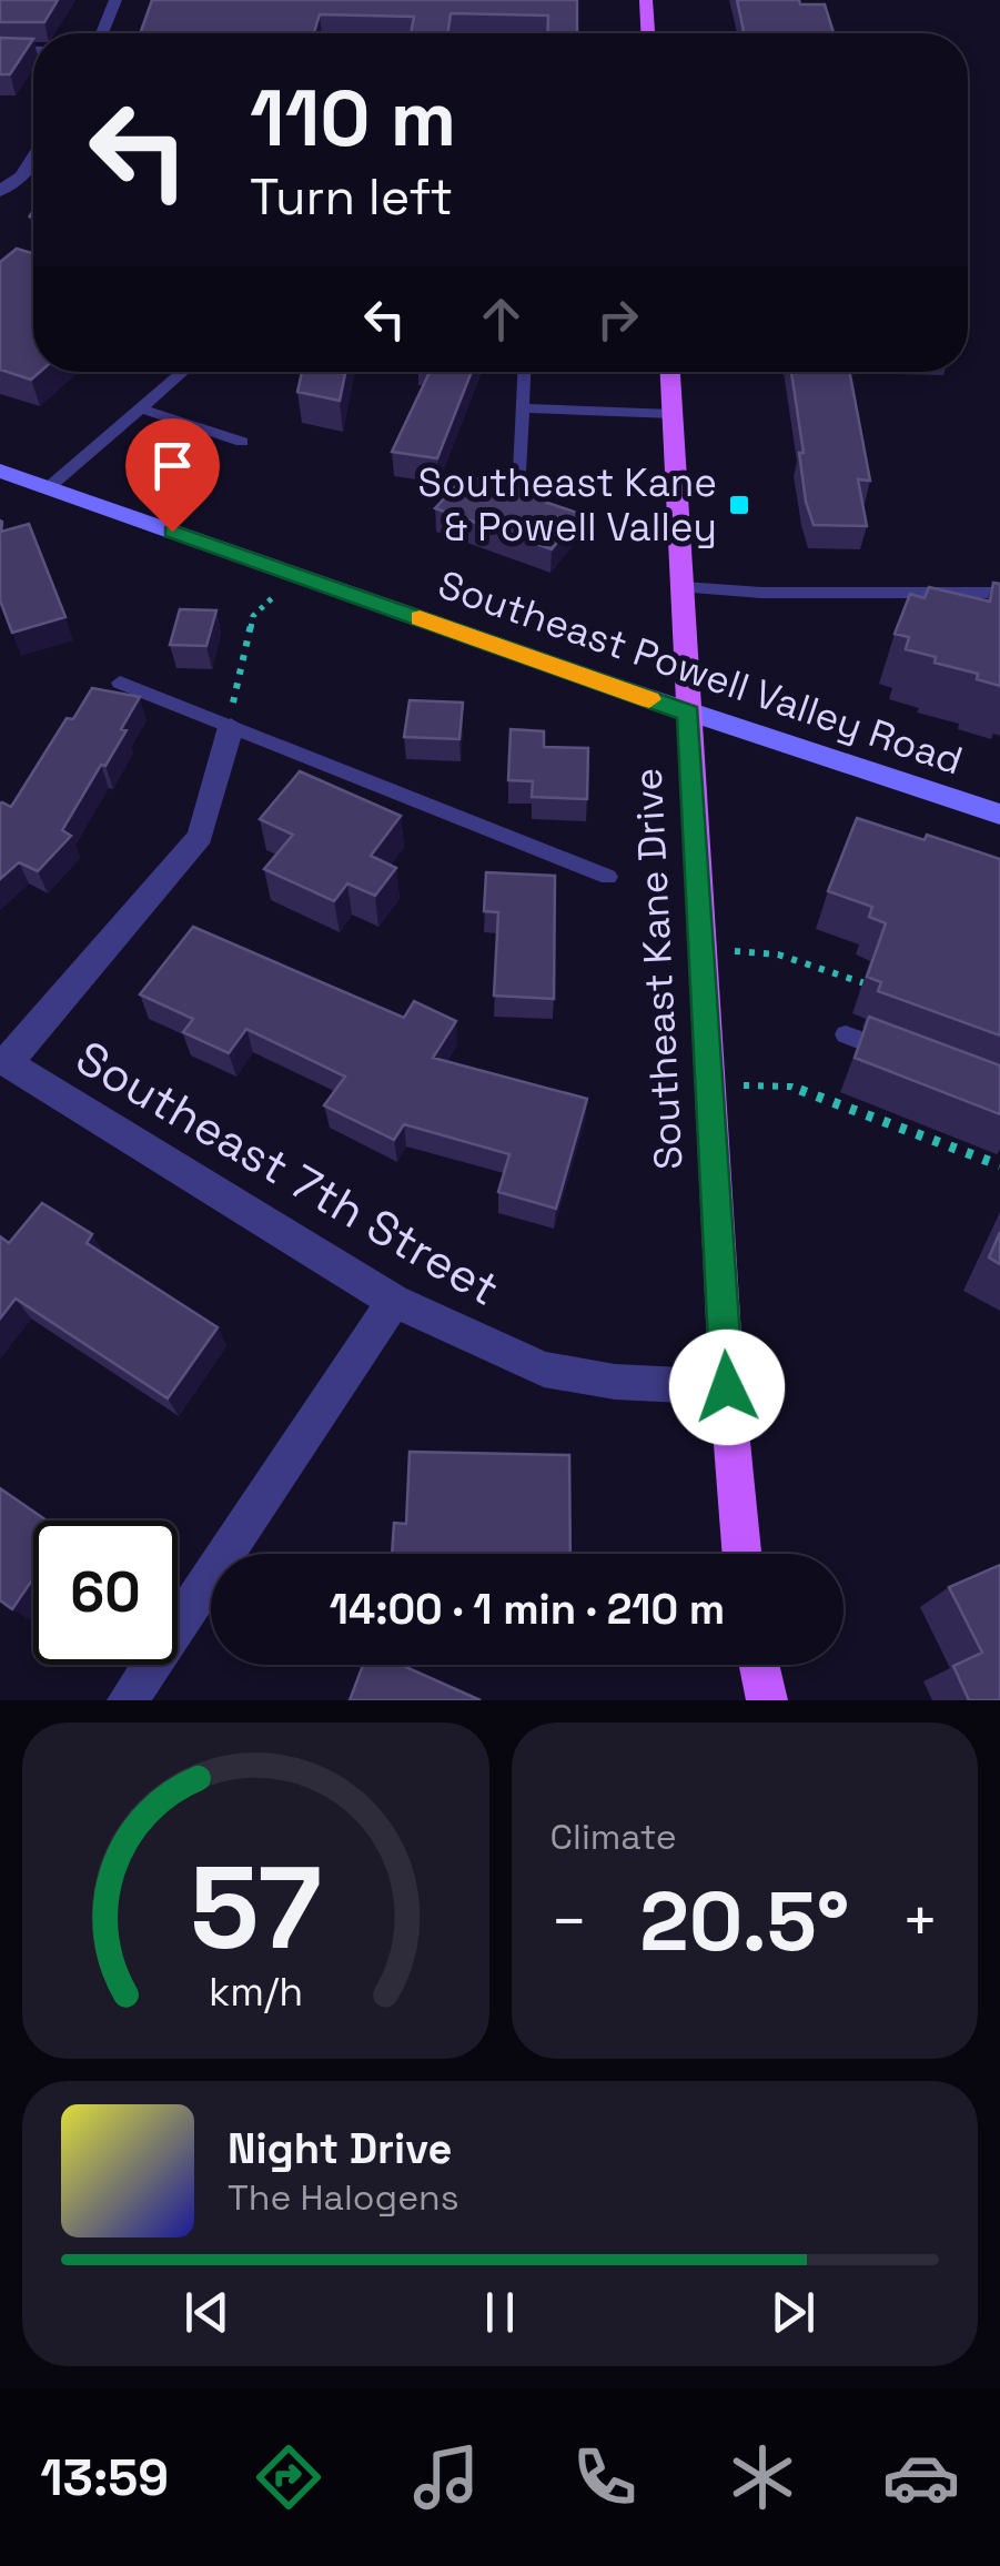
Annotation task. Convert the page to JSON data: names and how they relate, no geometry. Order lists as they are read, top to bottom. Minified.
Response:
{"streets":{"main road":["Southeast Powell Valley Road","Southeast Kane Drive"],"street":["Southeast 7th Street"]},"crossings":[["Southeast Powell Valley Road","Southeast Kane Drive"],["Southeast Kane Drive","Southeast 7th Street"]],"places":{"transit":["Southeast Kane & Powell Valley"]},"page":{"turn":["110 m","Turn left"],"limit":"60","trip":"14:00 · 1 min · 210 m","tile":"Climate","heat":["−","20.5°","+"],"song":["Night Drive","The Halogens"],"tabs":"13:59","gauge":["57","km/h"]}}
